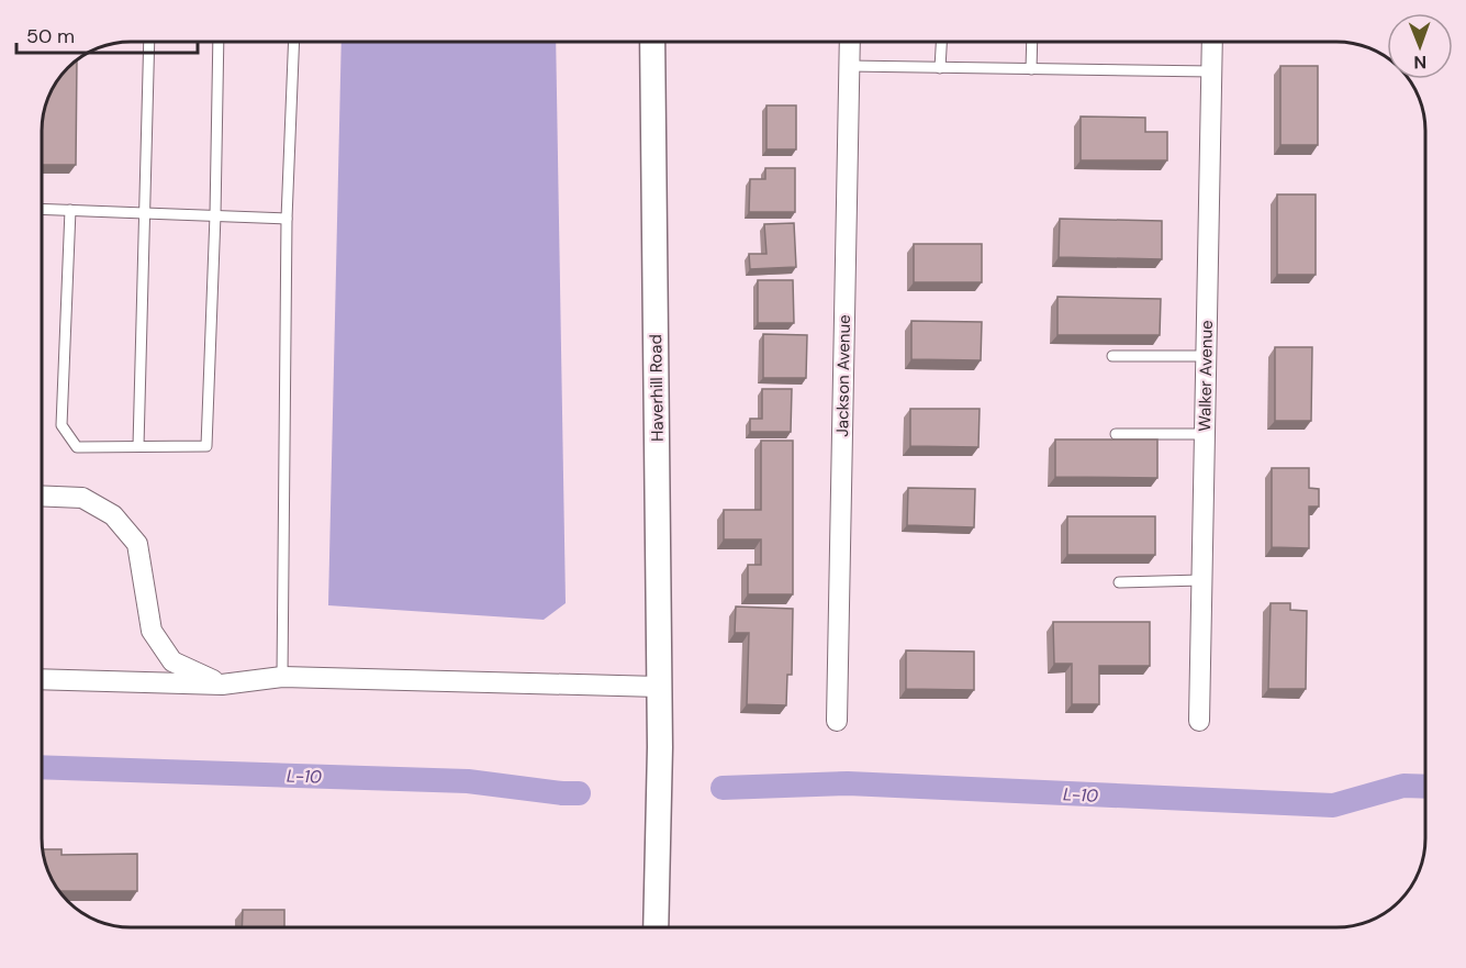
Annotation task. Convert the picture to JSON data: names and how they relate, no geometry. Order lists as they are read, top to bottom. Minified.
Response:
{"streets":{"street":["Jackson Avenue","Walker Avenue","Haverhill Road"]},"water":["L-10"],"scale_bar":"50 m","north":"bottom"}
